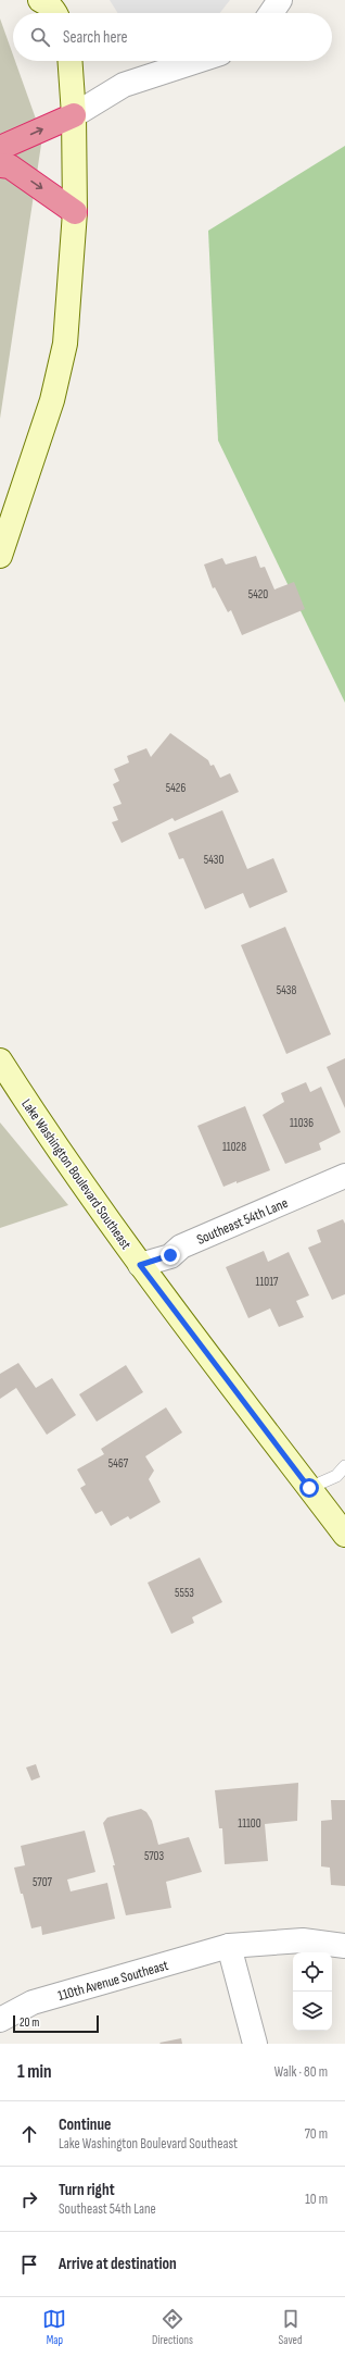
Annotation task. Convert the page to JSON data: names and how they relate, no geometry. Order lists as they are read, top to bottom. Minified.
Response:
{"streets":{"main road":["Lake Washington Boulevard Southeast"],"street":["Southeast 54th Lane","110th Avenue Southeast"]},"crossings":[["Lake Washington Boulevard Southeast","Southeast 54th Lane"]],"house_numbers":["5420","5426","5430","5438","11036","11028","11017","5467","5553","11100","5703","5707"],"scale_bar":"20 m","page":{"search":"Search here","scale":"20 m","heading":["1 min","Walk · 80 m"],"list":[["Continue","Lake Washington Boulevard Southeast","70 m"],["Turn right","Southeast 54th Lane","10 m"],"Arrive at destination"],"nav":["Map","Directions","Saved"]}}
